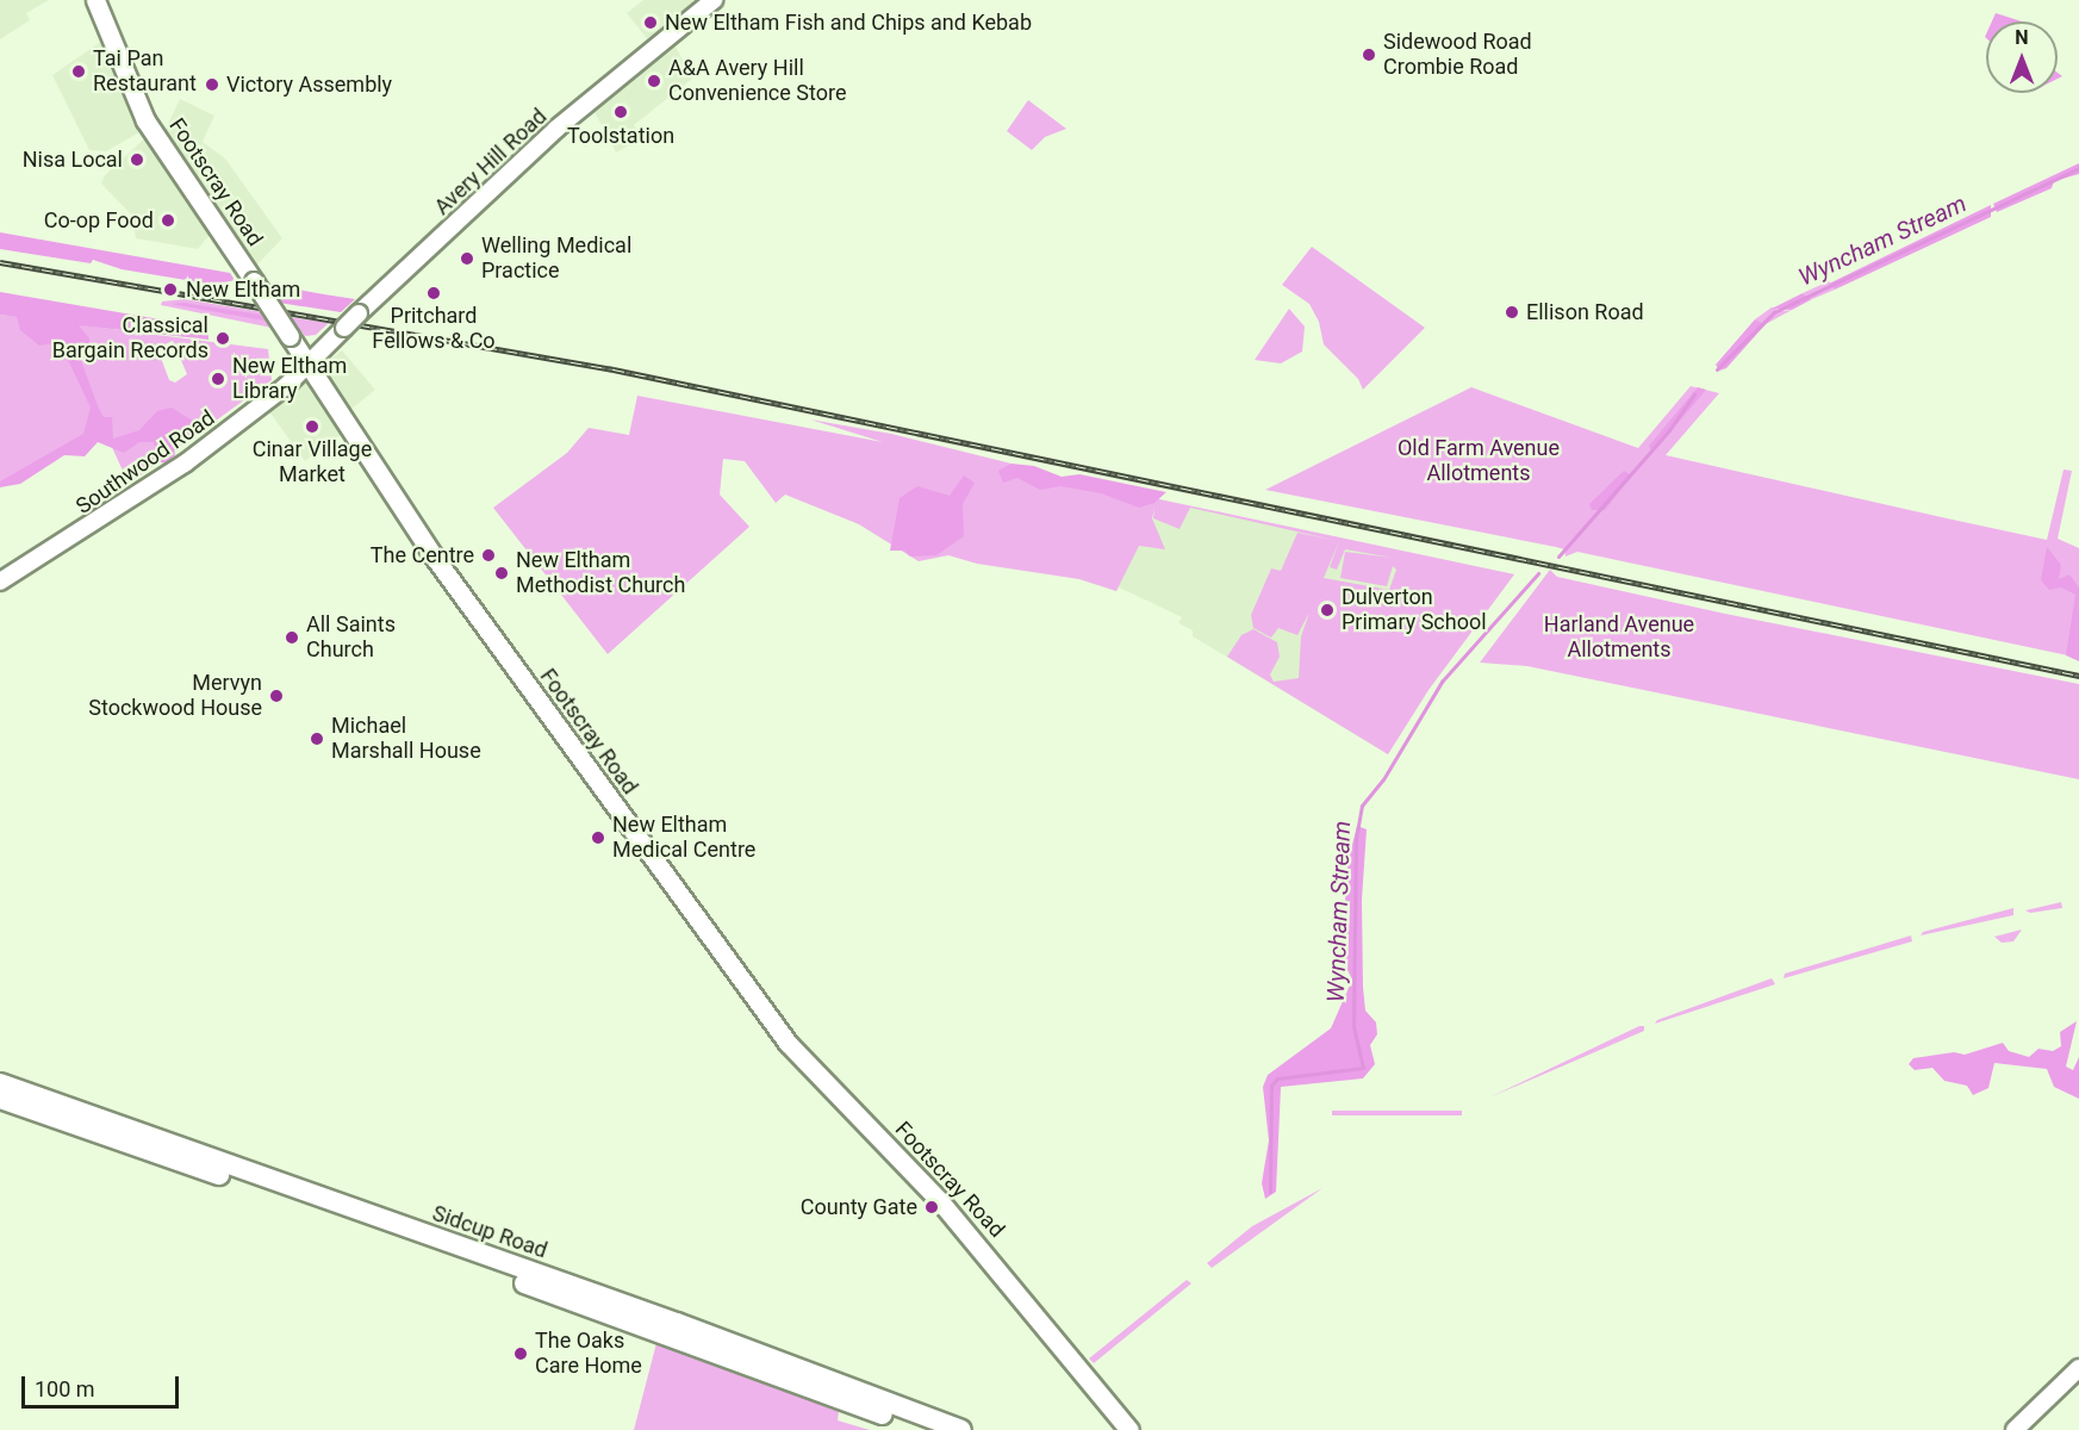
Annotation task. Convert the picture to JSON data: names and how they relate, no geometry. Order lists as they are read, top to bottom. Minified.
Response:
{"streets":{"highway":["Sidcup Road"],"main road":["Footscray Road"],"street":["Avery Hill Road","Southwood Road"]},"crossings":[["Avery Hill Road","Footscray Road"],["Avery Hill Road","Southwood Road"],["Footscray Road","Southwood Road"]],"water":["Wyncham Stream"],"parks":["Old Farm Avenue Allotments","Harland Avenue Allotments"],"places":["New Eltham Fish and Chips and Kebab","Sidewood Road Crombie Road","Tai Pan Restaurant","A&A Avery Hill Convenience Store","Victory Assembly","Toolstation","Nisa Local","Co-op Food","Welling Medical Practice","New Eltham","Pritchard Fellows & Co","Ellison Road","Classical Bargain Records","New Eltham Library","Cinar Village Market","The Centre","New Eltham Methodist Church","Dulverton Primary School","All Saints Church","Mervyn Stockwood House","Michael Marshall House","New Eltham Medical Centre","County Gate","The Oaks Care Home"],"scale_bar":"100 m","north":"top"}
